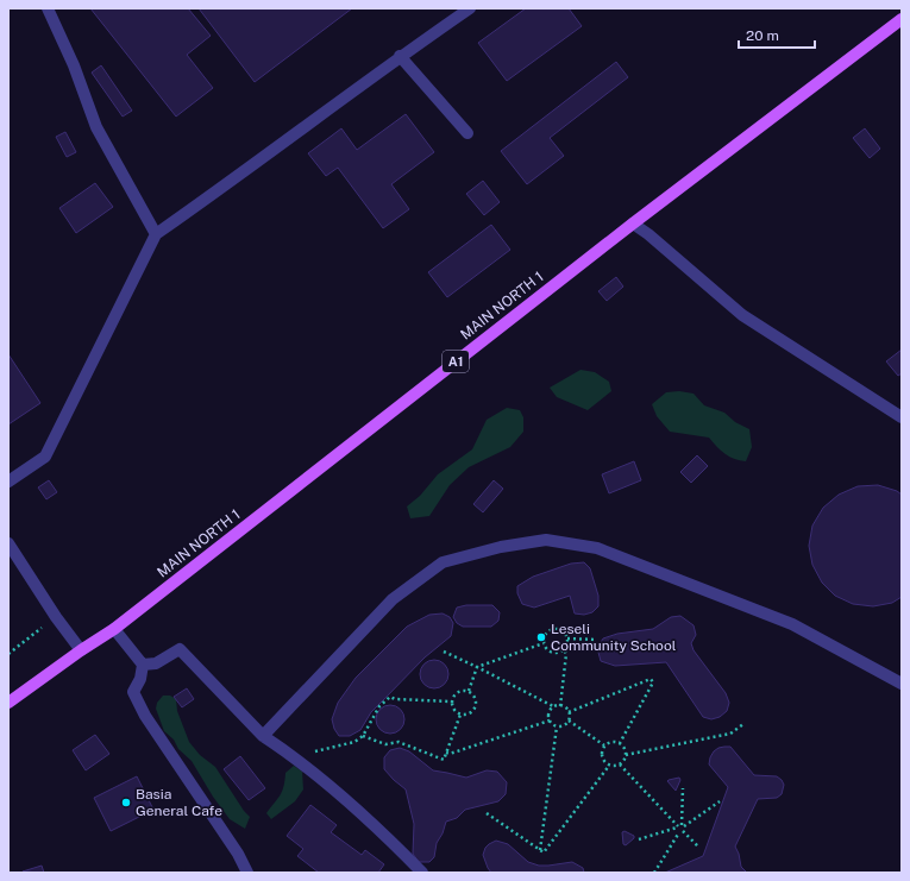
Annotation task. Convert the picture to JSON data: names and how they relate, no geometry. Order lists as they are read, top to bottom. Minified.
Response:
{"streets":{"main road":["MAIN NORTH 1","A1"]},"places":["Leseli Community School","Basia General Cafe"],"scale_bar":"20 m"}
